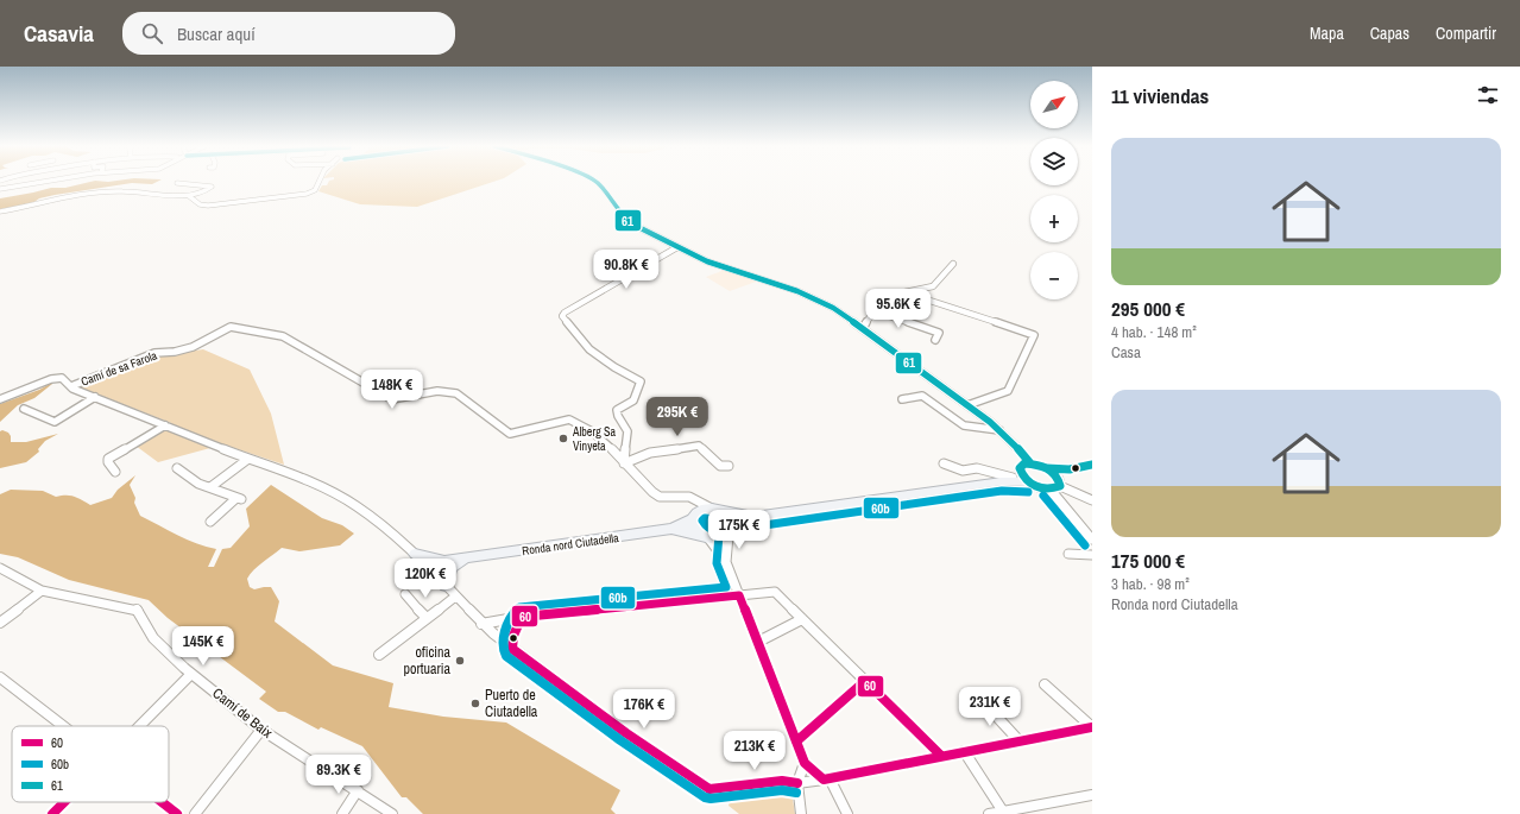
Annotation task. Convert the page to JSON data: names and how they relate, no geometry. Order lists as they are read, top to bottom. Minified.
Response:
{"streets":{"main road":["Ronda nord Ciutadella"],"street":["Camí de sa Farola","Camí de Baix"]},"crossings":[["Camí de sa Farola","Ronda nord Ciutadella"]],"places":["Alberg Sa Vinyeta","oficina portuaria","Puerto de Ciutadella"],"lines":["transit line 61","transit line 60b","transit line 60"],"legend":["60","60b","61"],"north":"top right","page":{"header":"Casavia","search":"Buscar aquí","nav":["Mapa","Capas","Compartir"],"heading":"11 viviendas","map_buttons":["+","−"],"list":[{"name":"295 000 €","note":"4 hab. · 148 m² · Casa"},{"name":"175 000 €","note":"3 hab. · 98 m² · Ronda nord Ciutadella"}],"price":["90.8K €","95.6K €","148K €","295K €","175K €","120K €","145K €","231K €","176K €","213K €","89.3K €"]}}
